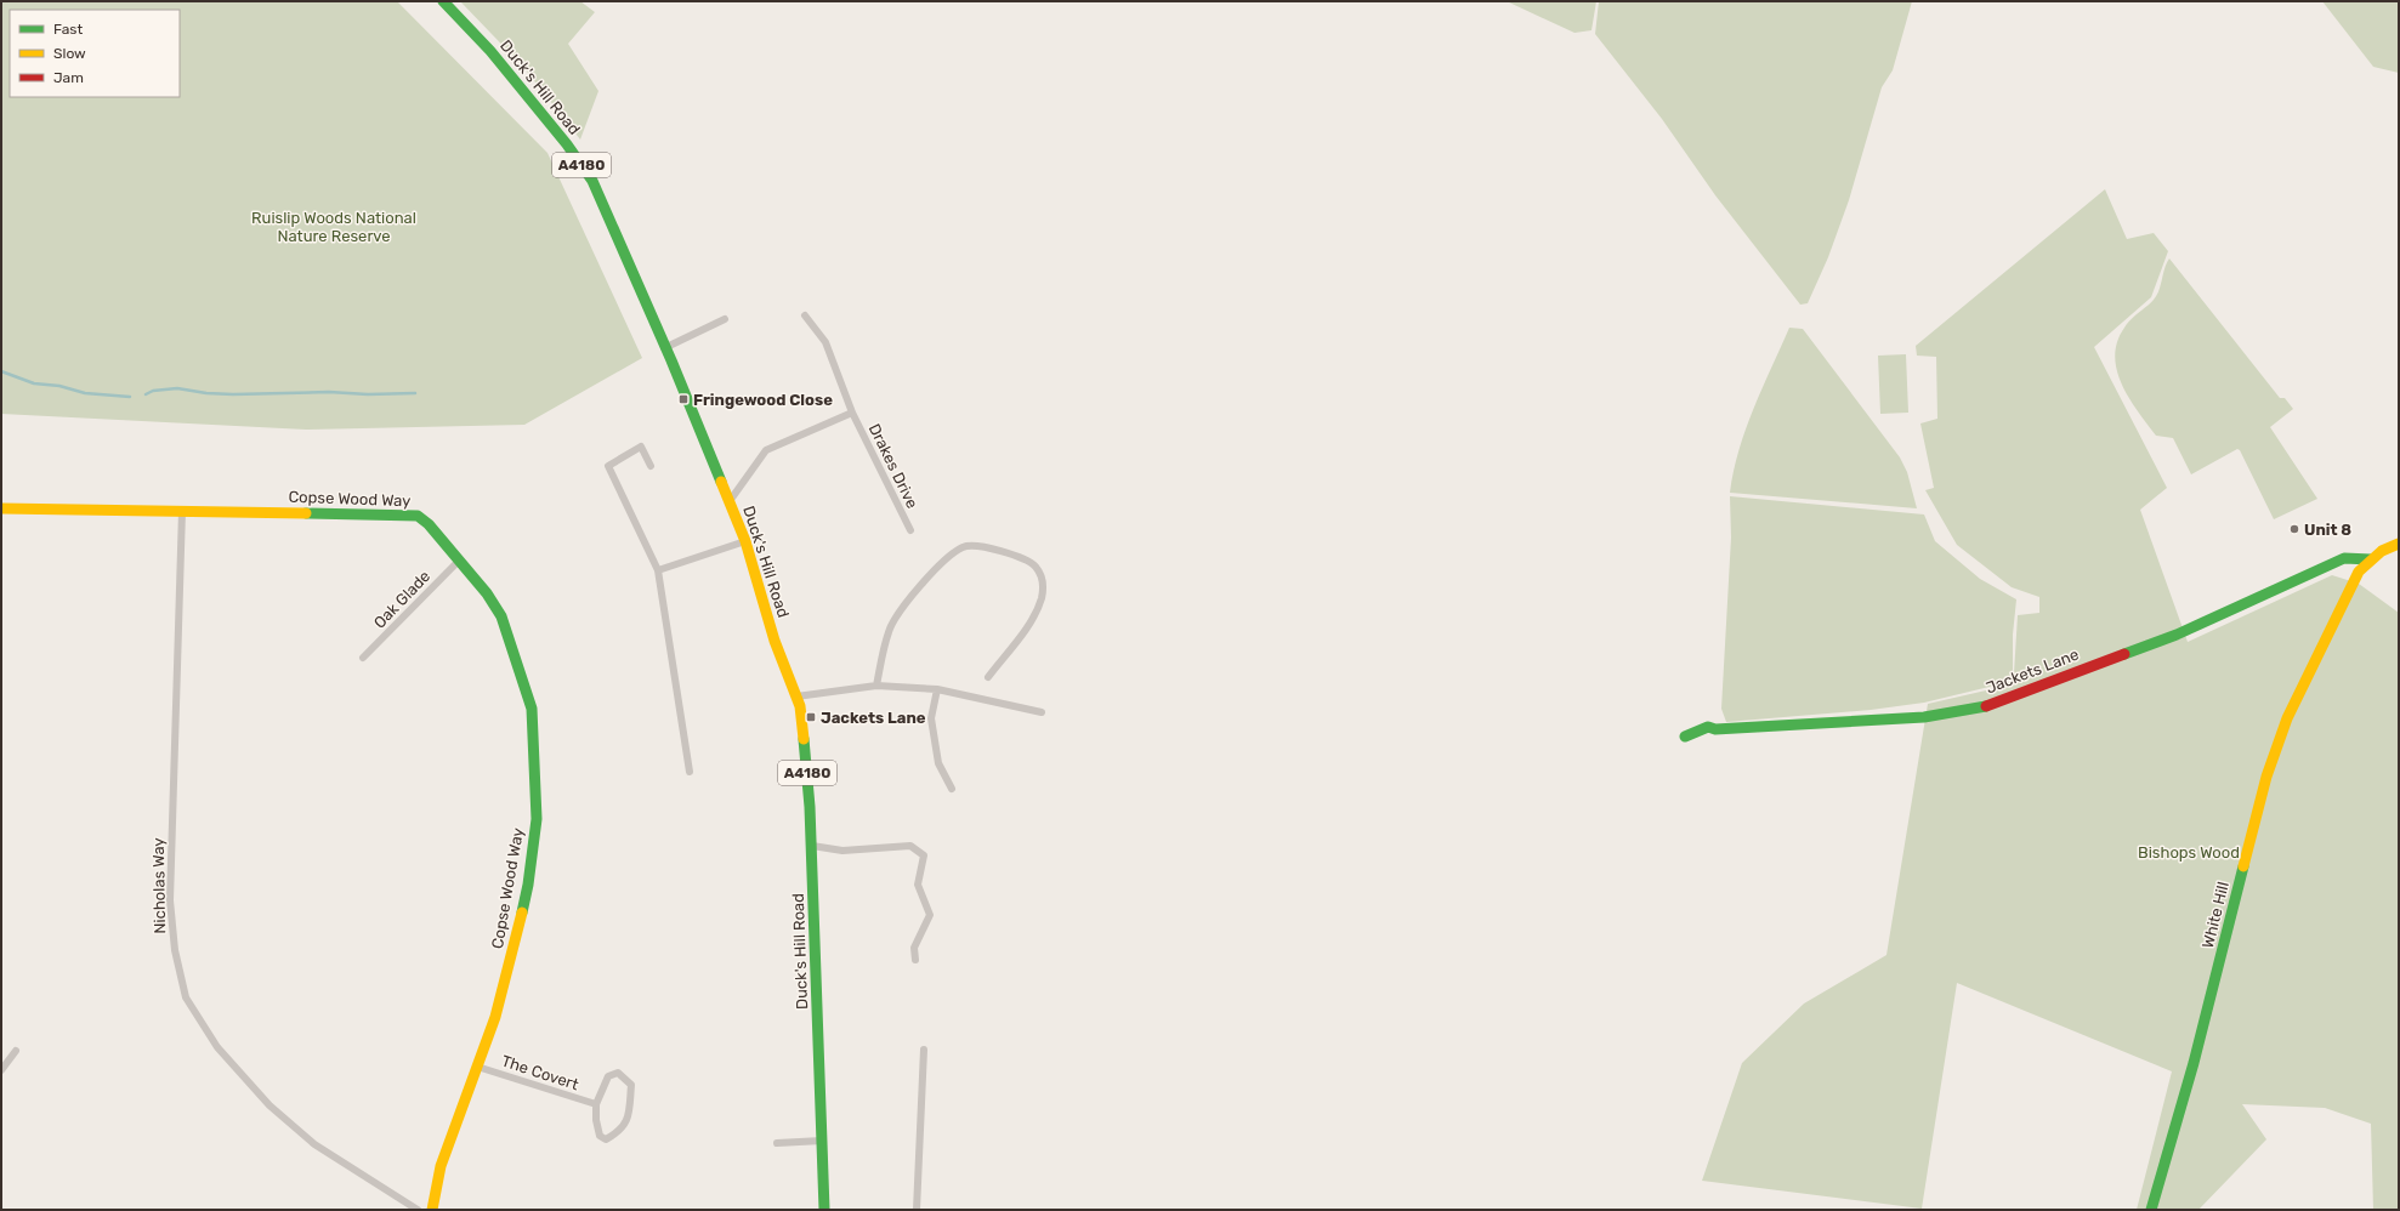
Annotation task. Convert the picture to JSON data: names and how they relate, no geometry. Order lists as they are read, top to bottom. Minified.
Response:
{"streets":{"street":["Duck's Hill Road","A4180","Drakes Drive","Copse Wood Way","Oak Glade","Jackets Lane","Nicholas Way","White Hill","The Covert"]},"crossings":[["Duck's Hill Road","Drakes Drive"],["Copse Wood Way","Oak Glade"],["Copse Wood Way","Nicholas Way"],["Copse Wood Way","The Covert"],["Jackets Lane","White Hill"]],"parks":["Ruislip Woods National Nature Reserve","Bishops Wood"],"places":{"transit":["Fringewood Close","Jackets Lane"],"other":["Unit 8"]},"legend":["Fast","Slow","Jam"]}
